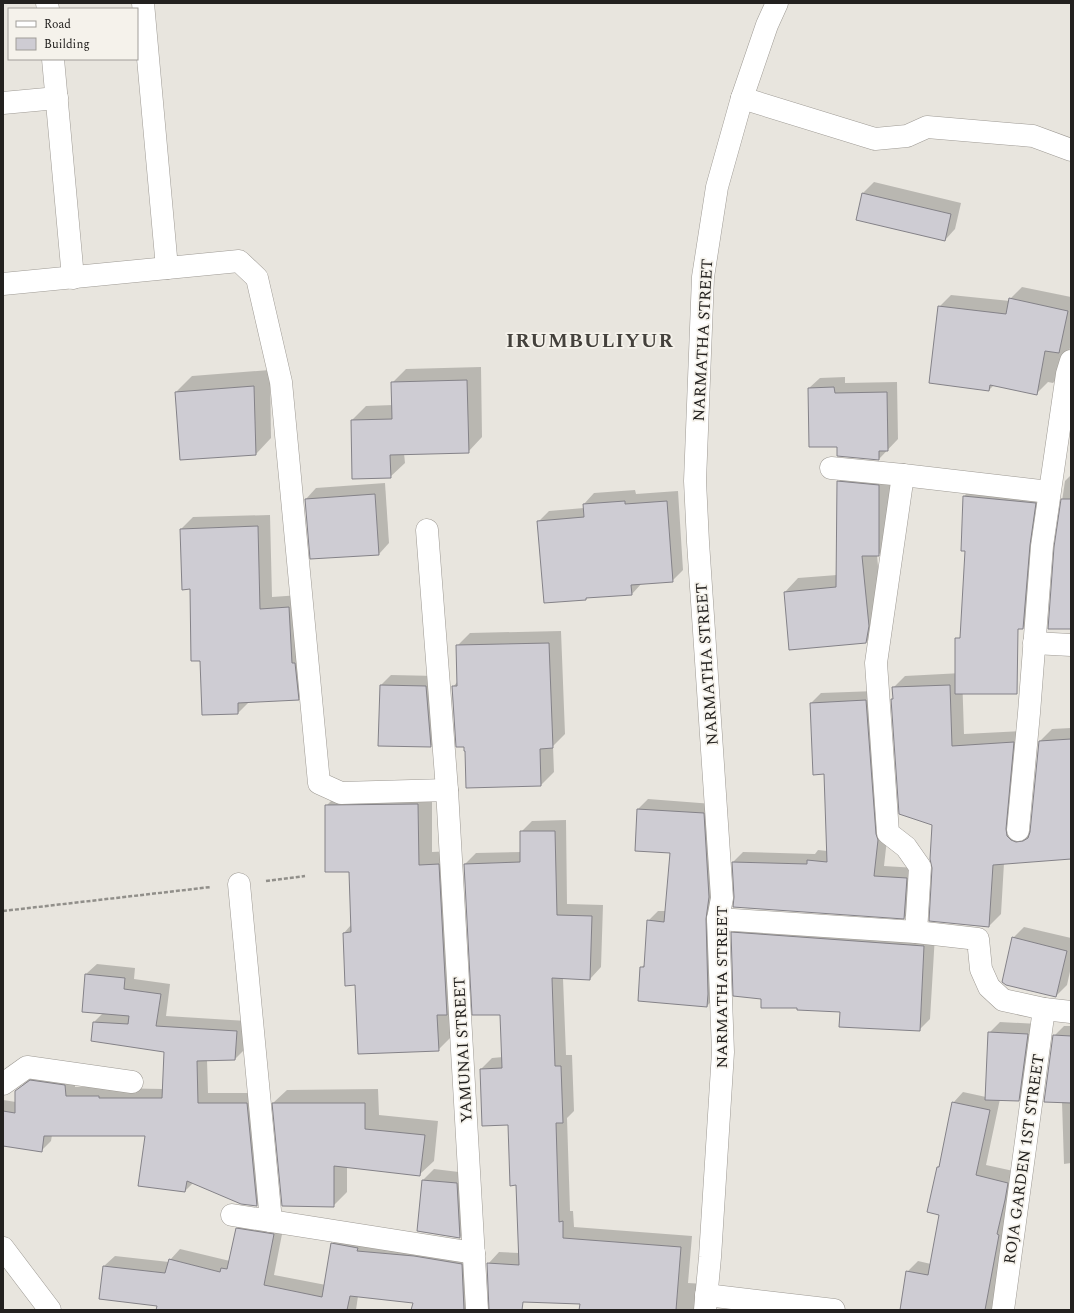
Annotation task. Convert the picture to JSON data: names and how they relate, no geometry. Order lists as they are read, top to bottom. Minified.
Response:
{"streets":{"street":["NARMATHA STREET","YAMUNAI STREET","ROJA GARDEN 1ST STREET"]},"districts":["IRUMBULIYUR"],"legend":["Road","Building"]}
